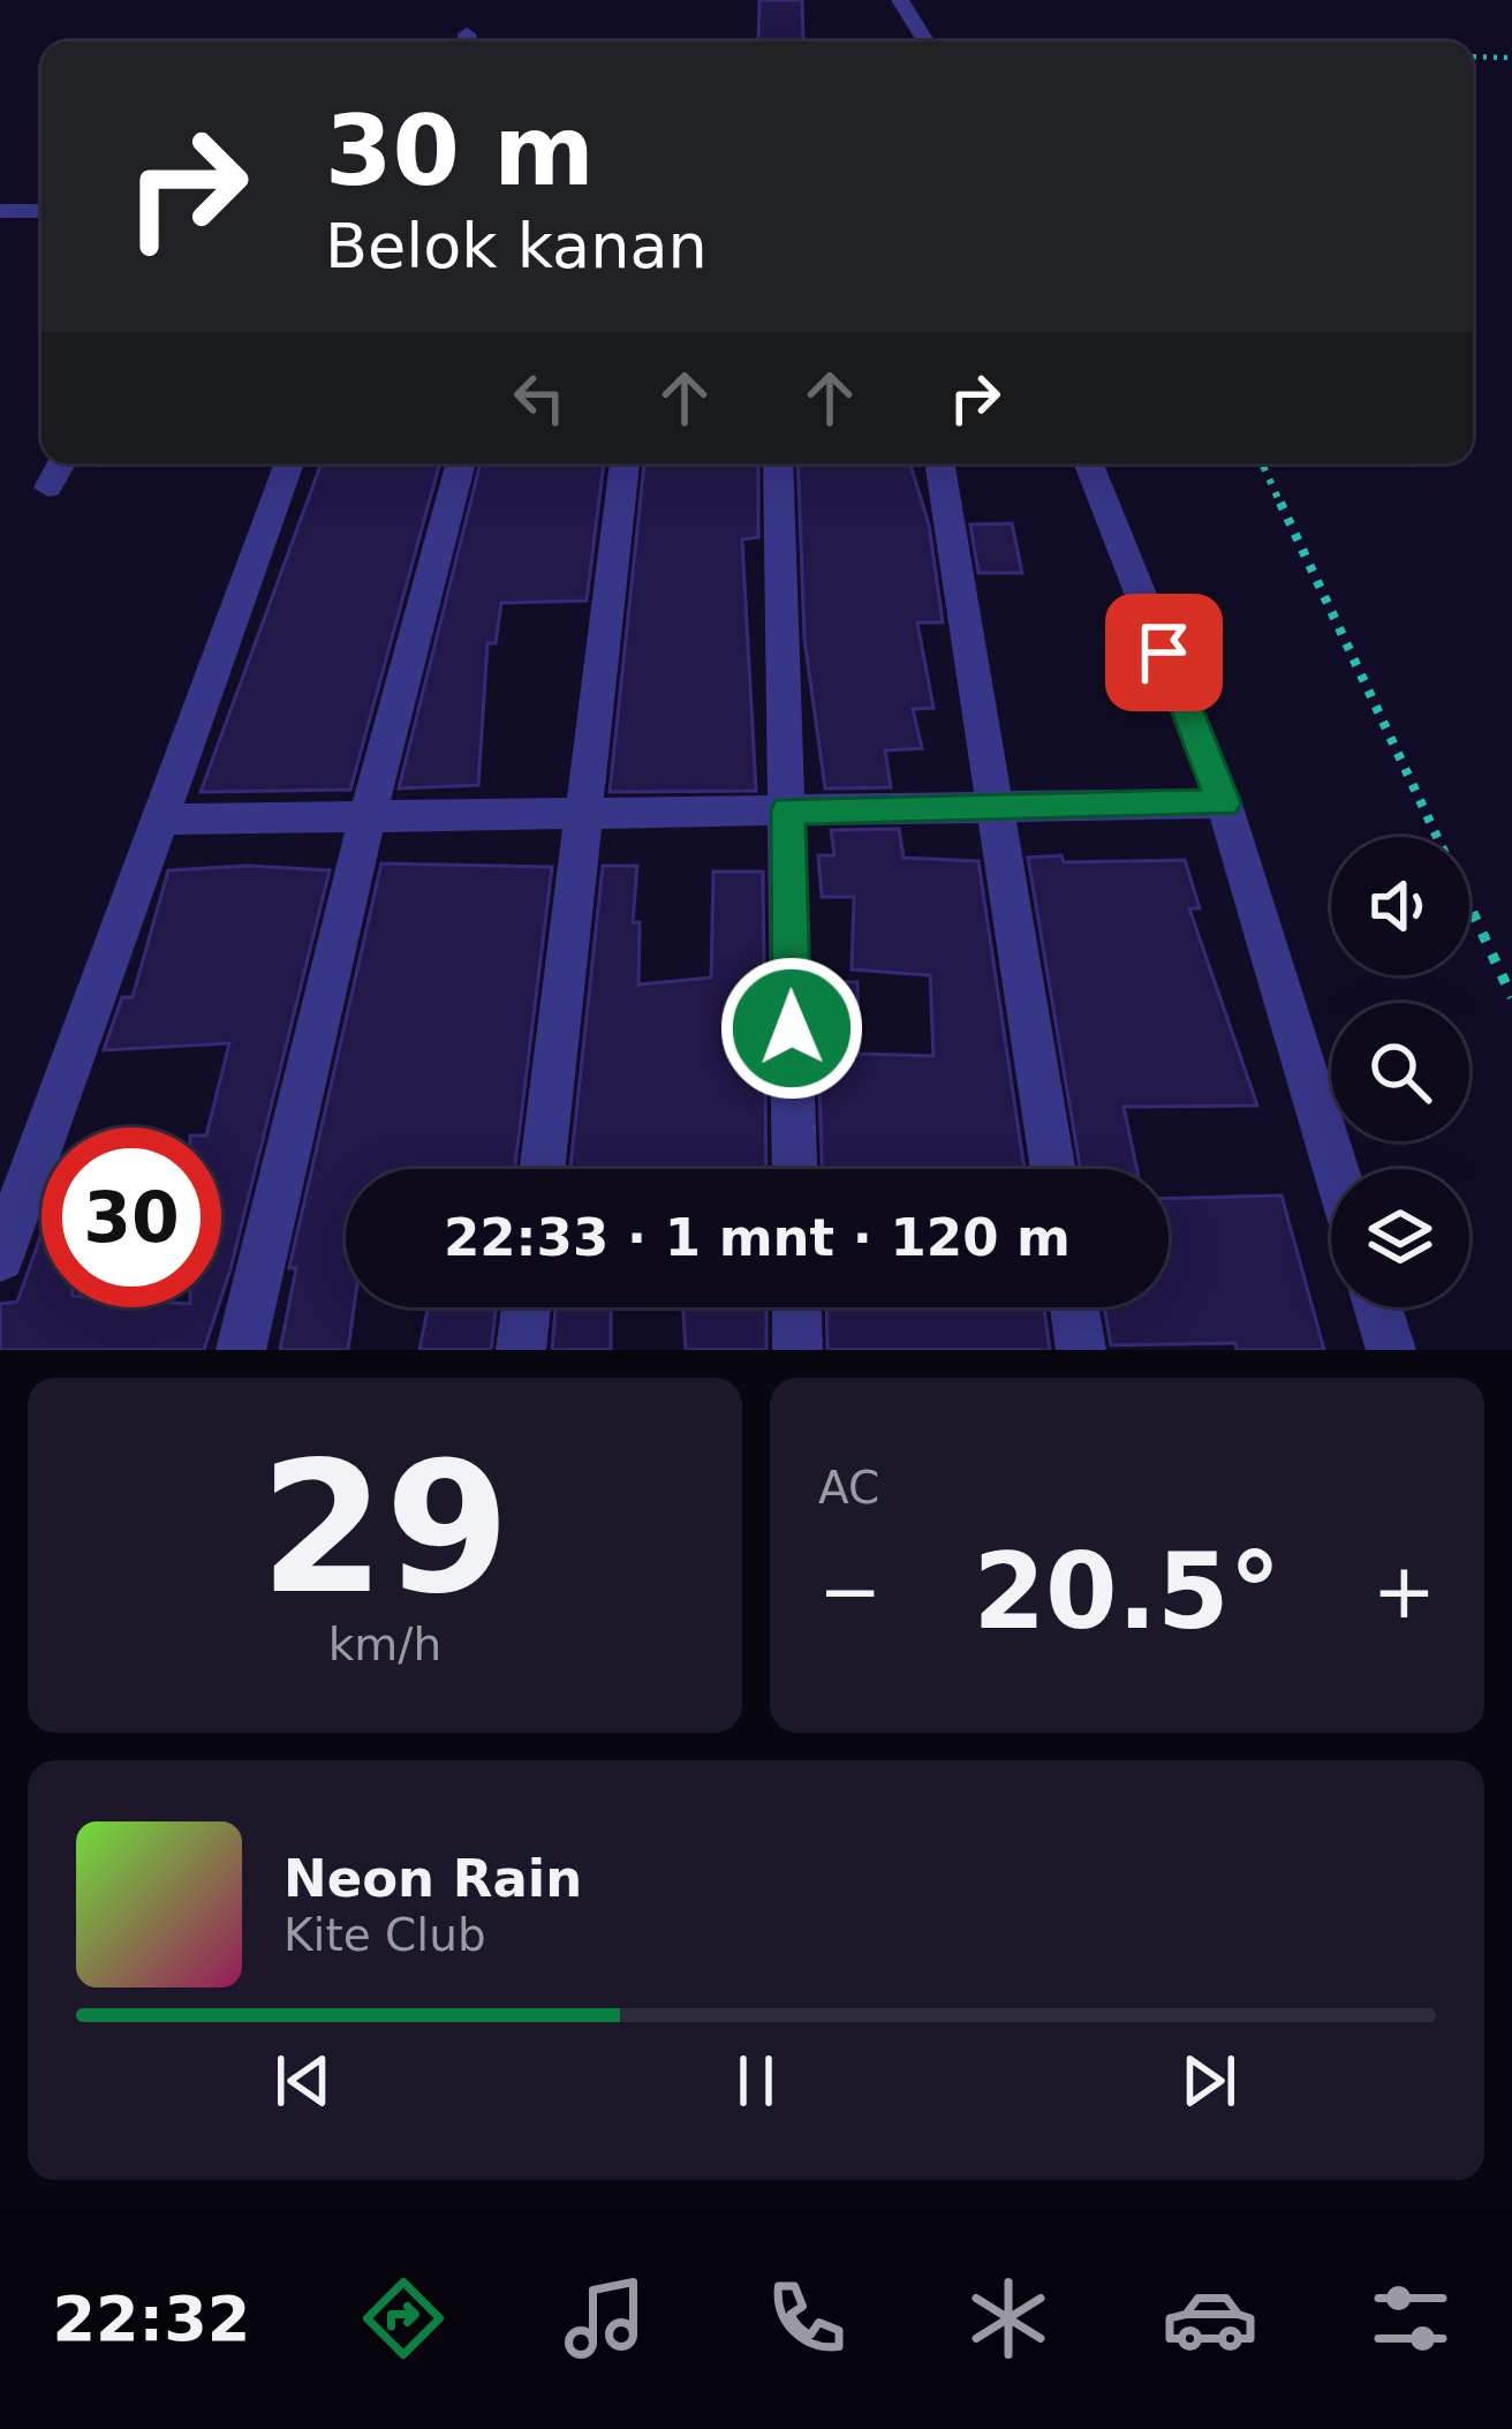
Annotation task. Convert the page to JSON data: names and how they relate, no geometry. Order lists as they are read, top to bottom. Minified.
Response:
{"page":{"turn":["30 m","Belok kanan"],"limit":"30","trip":"22:33 · 1 mnt · 120 m","tile":[["29","km/h"],"AC"],"heat":["−","20.5°","+"],"song":["Neon Rain","Kite Club"],"tabs":"22:32"}}
